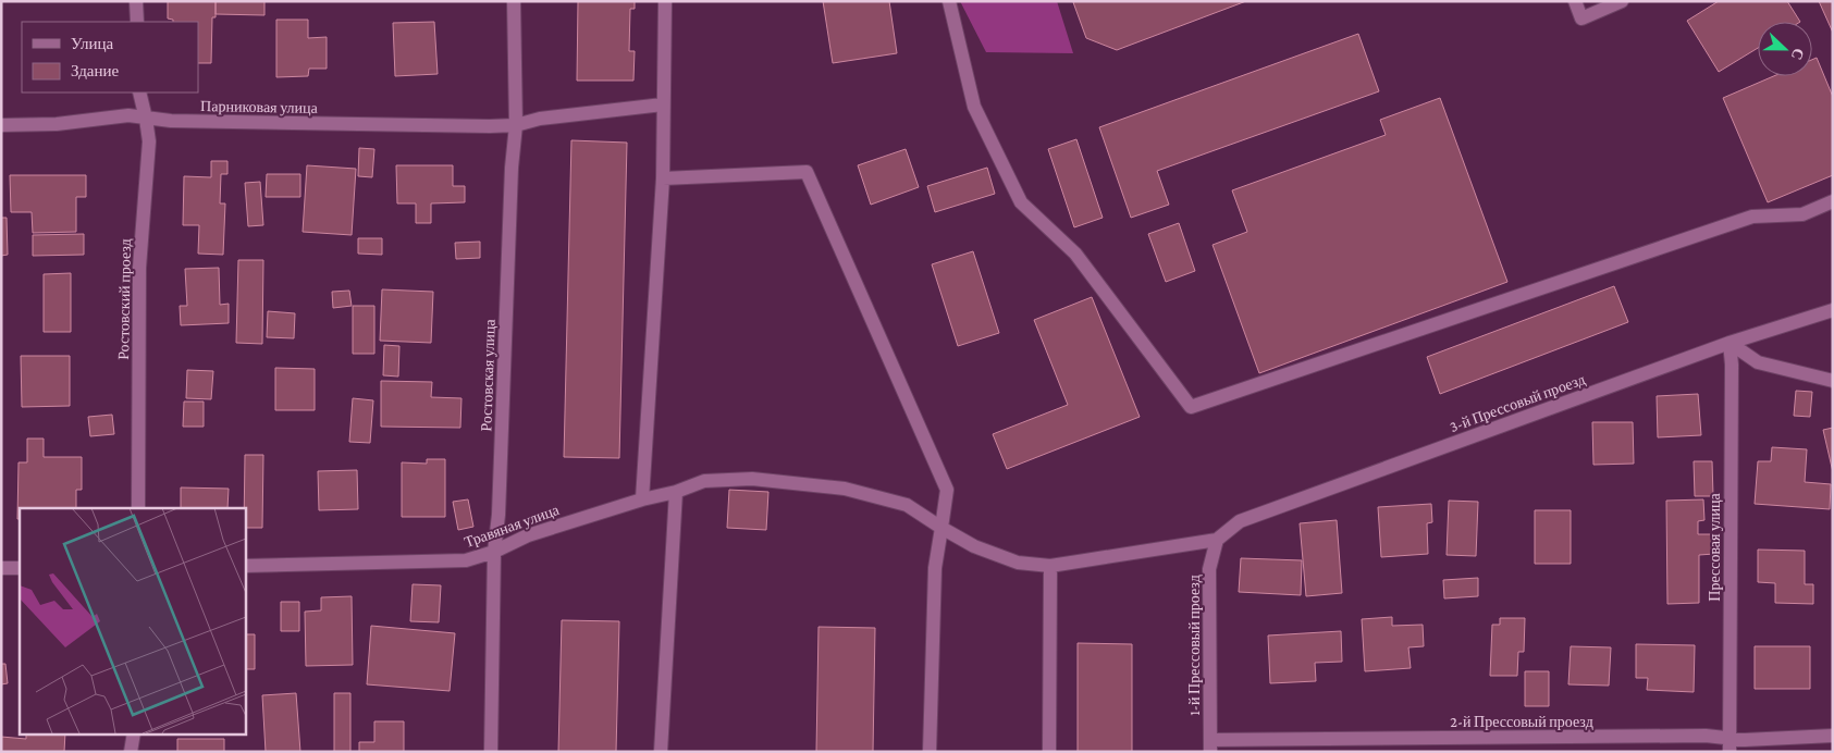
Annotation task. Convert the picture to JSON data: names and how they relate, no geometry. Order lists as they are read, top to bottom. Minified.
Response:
{"streets":{"street":["Парниковая улица","Ростовский проезд","Ростовская улица","3-й Прессовый проезд","Травяная улица","Прессовая улица","1-й Прессовый проезд","2-й Прессовый проезд"]},"crossings":[["Парниковая улица","Ростовский проезд"],["Парниковая улица","Ростовская улица"],["Ростовская улица","Травяная улица"],["3-й Прессовый проезд","Травяная улица"],["3-й Прессовый проезд","Прессовая улица"],["3-й Прессовый проезд","1-й Прессовый проезд"],["Травяная улица","1-й Прессовый проезд"],["Прессовая улица","2-й Прессовый проезд"],["1-й Прессовый проезд","2-й Прессовый проезд"]],"legend":["Улица","Здание"],"north":"right"}
